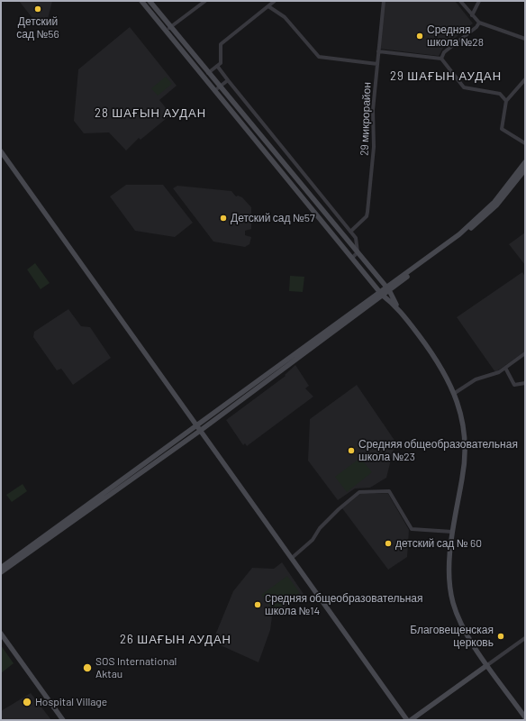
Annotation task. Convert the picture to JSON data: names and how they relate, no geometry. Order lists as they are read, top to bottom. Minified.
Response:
{"streets":{"street":["29 микрорайон"]},"districts":["29 ШАҒЫН АУДАН","28 ШАҒЫН АУДАН","26 ШАҒЫН АУДАН"],"places":["Детский сад №56","Средняя школа №28","Детский сад №57","Средняя общеобразовательная школа №23","детский сад № 60","Cредняя общеобразовательная школа №14","Благовещенская церковь","SOS International Aktau","Hospital Village"]}
